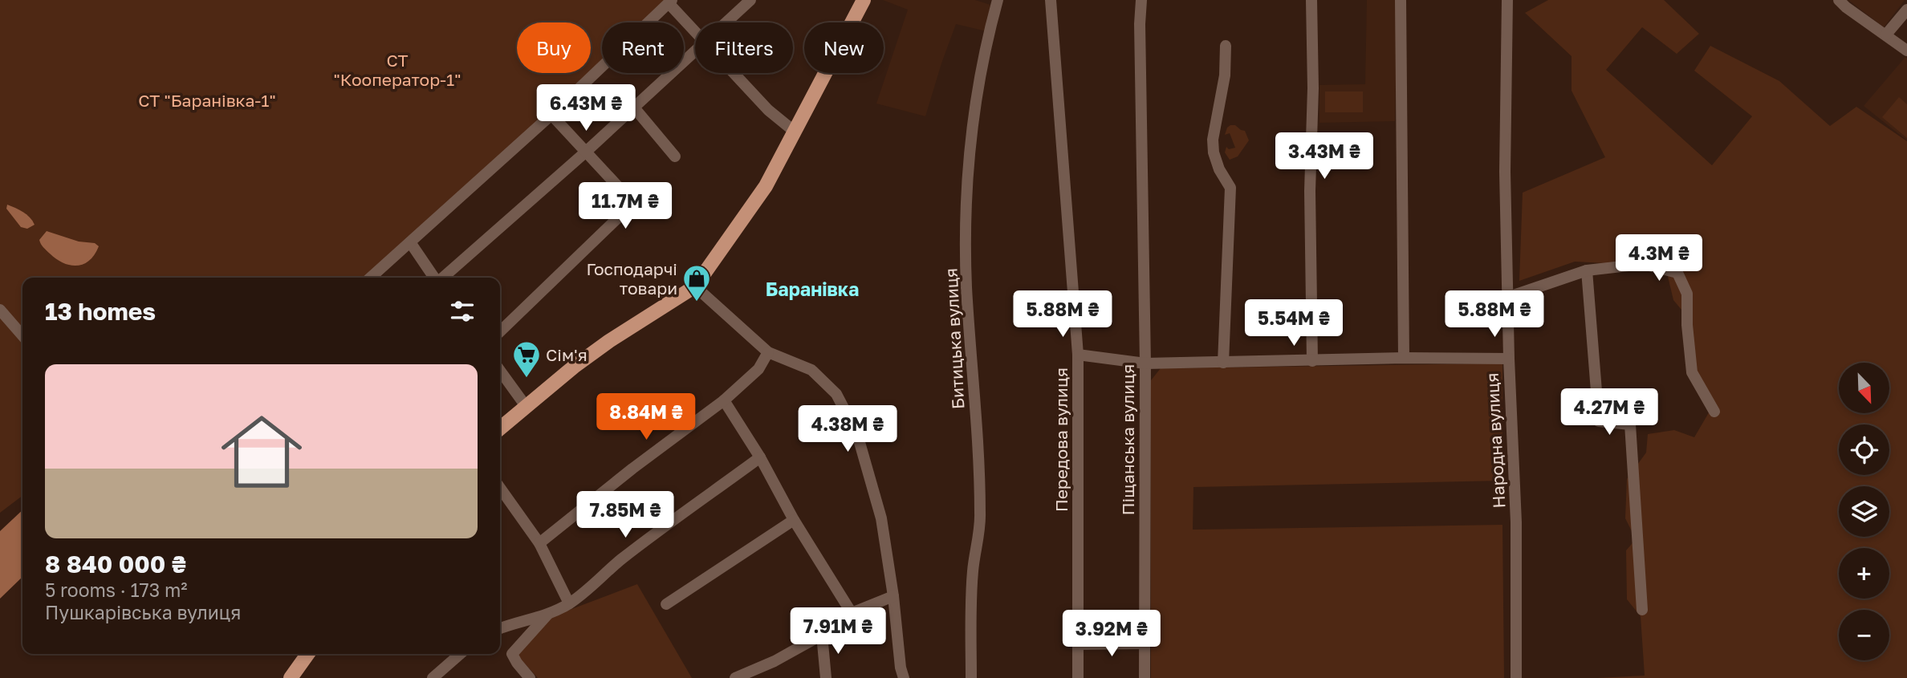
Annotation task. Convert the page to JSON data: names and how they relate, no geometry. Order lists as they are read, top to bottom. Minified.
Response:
{"streets":{"street":["Битицька вулиця","Передова вулиця","Піщанська вулиця","Народна вулиця"]},"districts":["Баранівка"],"parks":["СТ \"Кооператор-1\"","СТ \"Баранівка-1\""],"places":{"shop":["Господарчі товари"],"supermarket":["Сім'я"]},"north":"bottom right","page":{"chip":["Buy","Rent","Filters","New"],"price":["6.43M ₴","3.43M ₴","11.7M ₴","4.3M ₴","5.88M ₴","5.88M ₴","5.54M ₴","4.27M ₴","8.84M ₴","4.38M ₴","7.85M ₴","7.91M ₴","3.92M ₴"],"heading":"13 homes","list":[{"name":"8 840 000 ₴","note":"5 rooms · 173 m² · Пушкарівська вулиця"}],"map_buttons":["+","−"]}}
